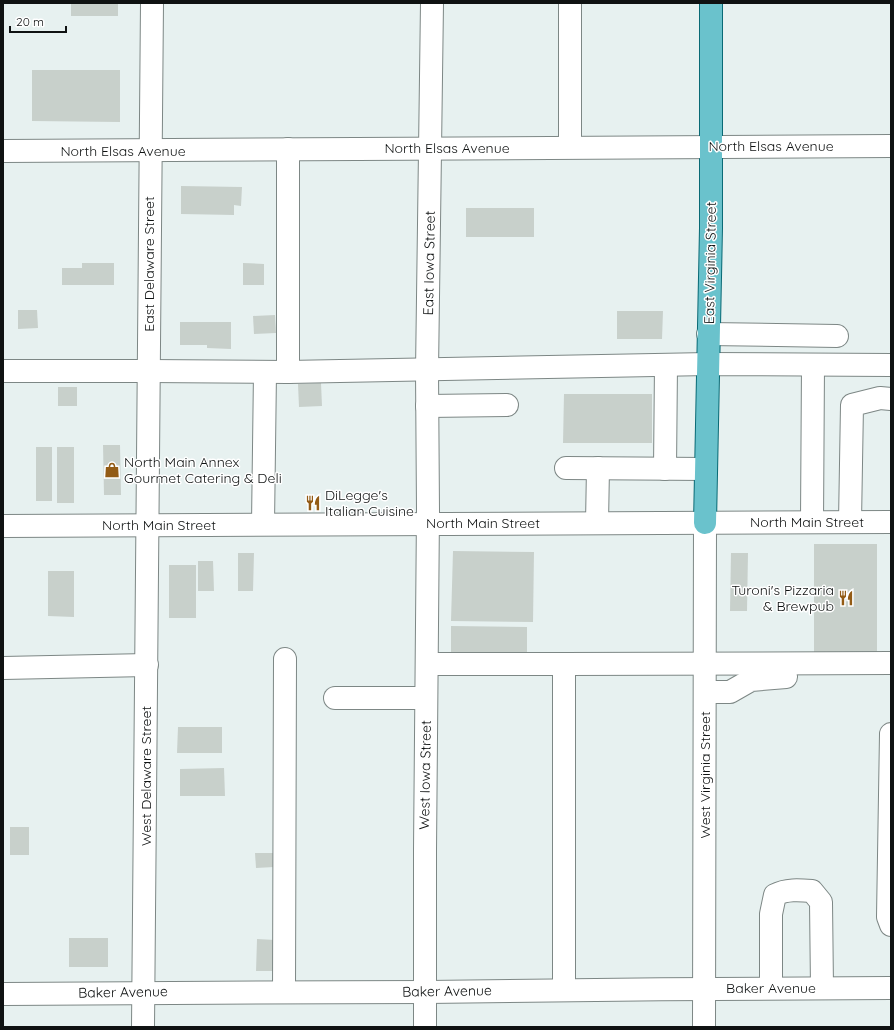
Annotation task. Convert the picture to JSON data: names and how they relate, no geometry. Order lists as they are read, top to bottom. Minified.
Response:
{"streets":{"main road":["East Virginia Street"],"street":["North Elsas Avenue","East Iowa Street","East Delaware Street","North Main Street","West Iowa Street","West Virginia Street","West Delaware Street","Baker Avenue"]},"crossings":[["North Elsas Avenue","East Iowa Street"],["North Elsas Avenue","East Virginia Street"],["North Elsas Avenue","East Delaware Street"],["East Iowa Street","North Main Street"],["East Iowa Street","West Iowa Street"],["East Virginia Street","North Main Street"],["East Virginia Street","West Virginia Street"],["East Delaware Street","North Main Street"],["East Delaware Street","West Delaware Street"],["North Main Street","West Iowa Street"],["North Main Street","West Virginia Street"],["North Main Street","West Delaware Street"],["West Iowa Street","Baker Avenue"],["West Virginia Street","Baker Avenue"],["West Delaware Street","Baker Avenue"]],"places":{"shop":["North Main Annex Gourmet Catering & Deli"],"restaurant":["DiLegge's Italian Cuisine","Turoni's Pizzaria & Brewpub"]},"scale_bar":"20 m"}
